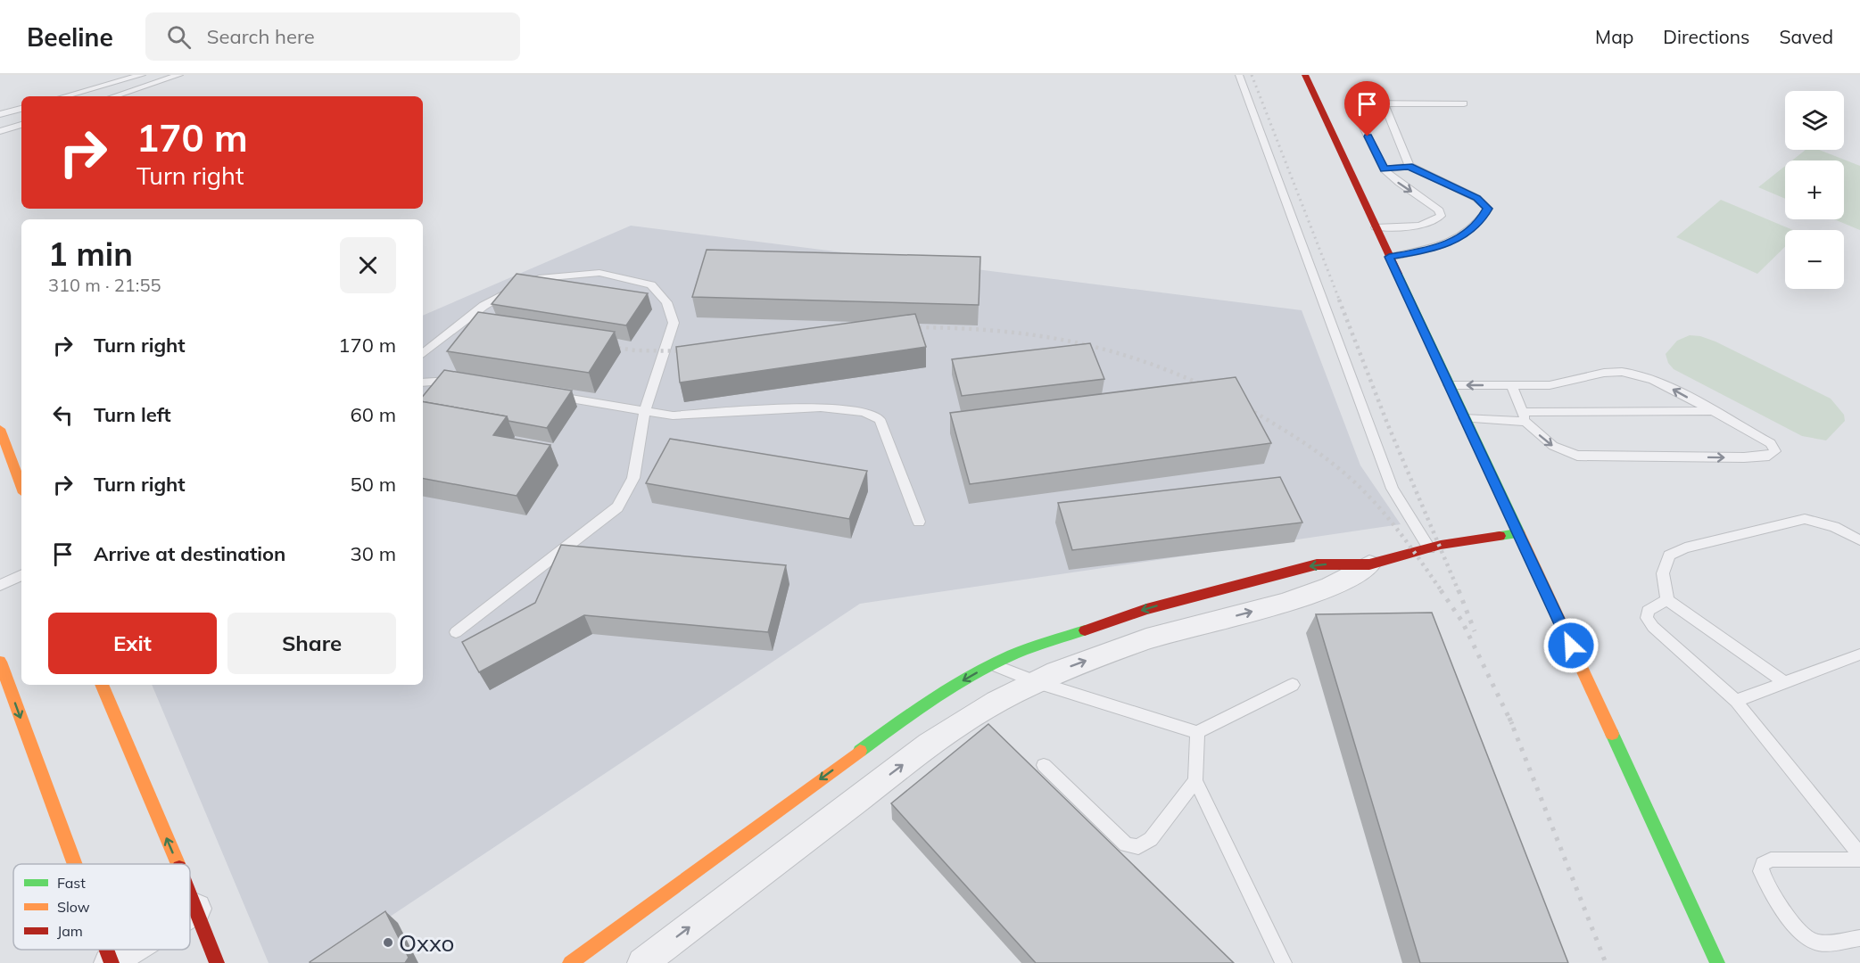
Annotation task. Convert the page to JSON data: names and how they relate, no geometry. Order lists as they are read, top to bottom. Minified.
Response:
{"places":["Oxxo"],"legend":["Fast","Slow","Jam"],"page":{"header":"Beeline","search":"Search here","nav":["Map","Directions","Saved"],"map_buttons":["+","−"],"turn":["170 m","Turn right"],"heading":["1 min","310 m · 21:55"],"list":[{"name":"Turn right","value":"170 m"},{"name":"Turn left","value":"60 m"},{"name":"Turn right","value":"50 m"},{"name":"Arrive at destination","value":"30 m"}],"buttons":["Exit","Share"]}}
